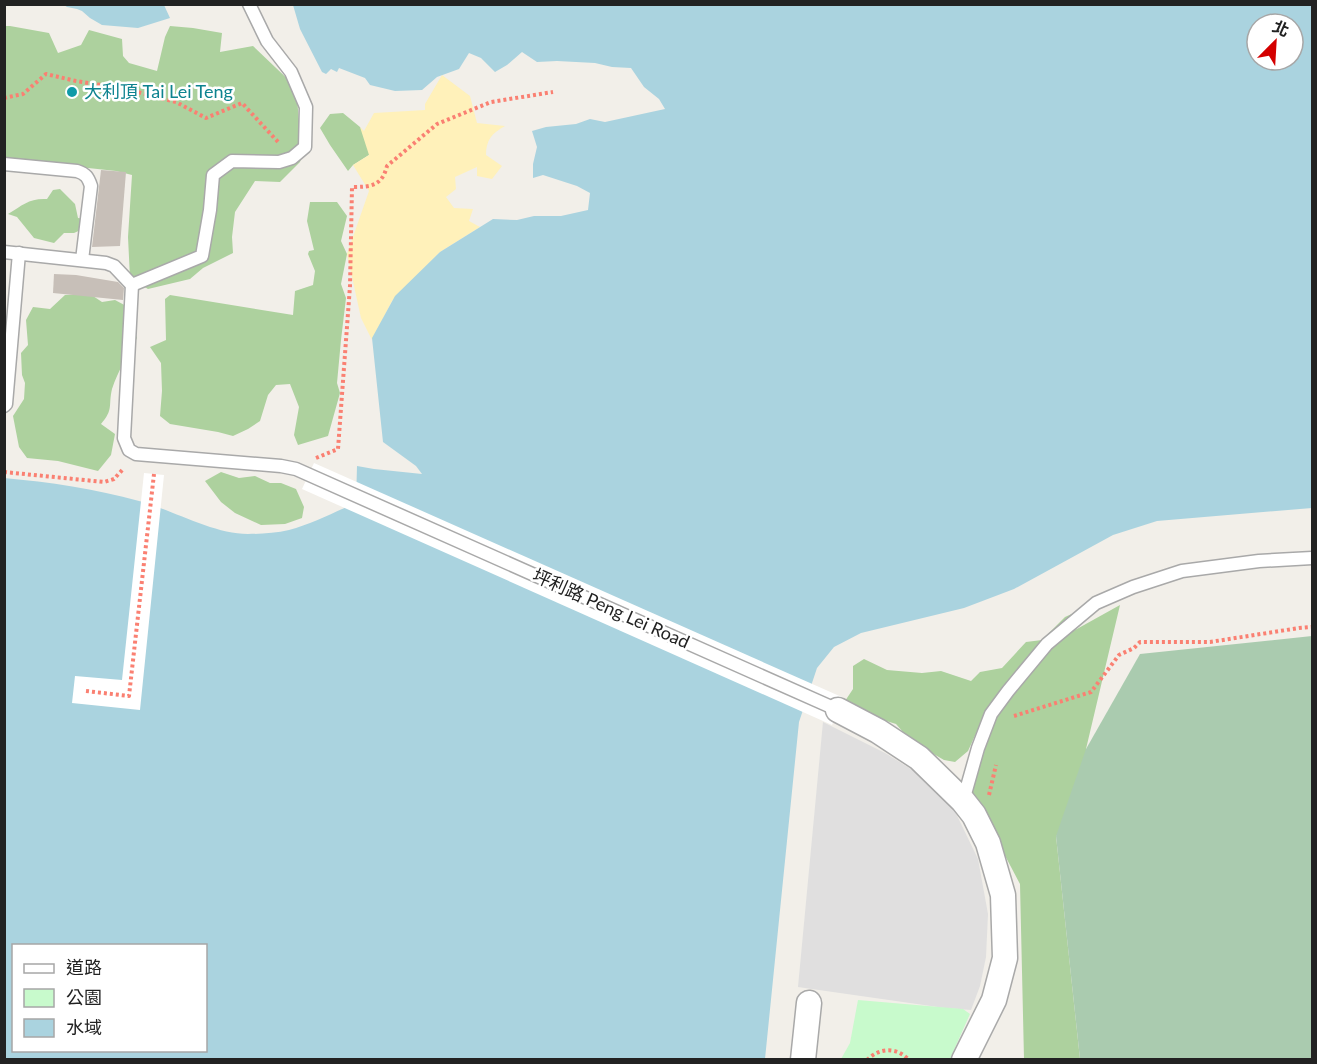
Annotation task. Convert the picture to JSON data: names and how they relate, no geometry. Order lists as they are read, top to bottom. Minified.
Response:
{"streets":{"street":["坪利路 Peng Lei Road"]},"places":["大利頂 Tai Lei Teng"],"legend":["道路","公園","水域"],"north":"top right"}
